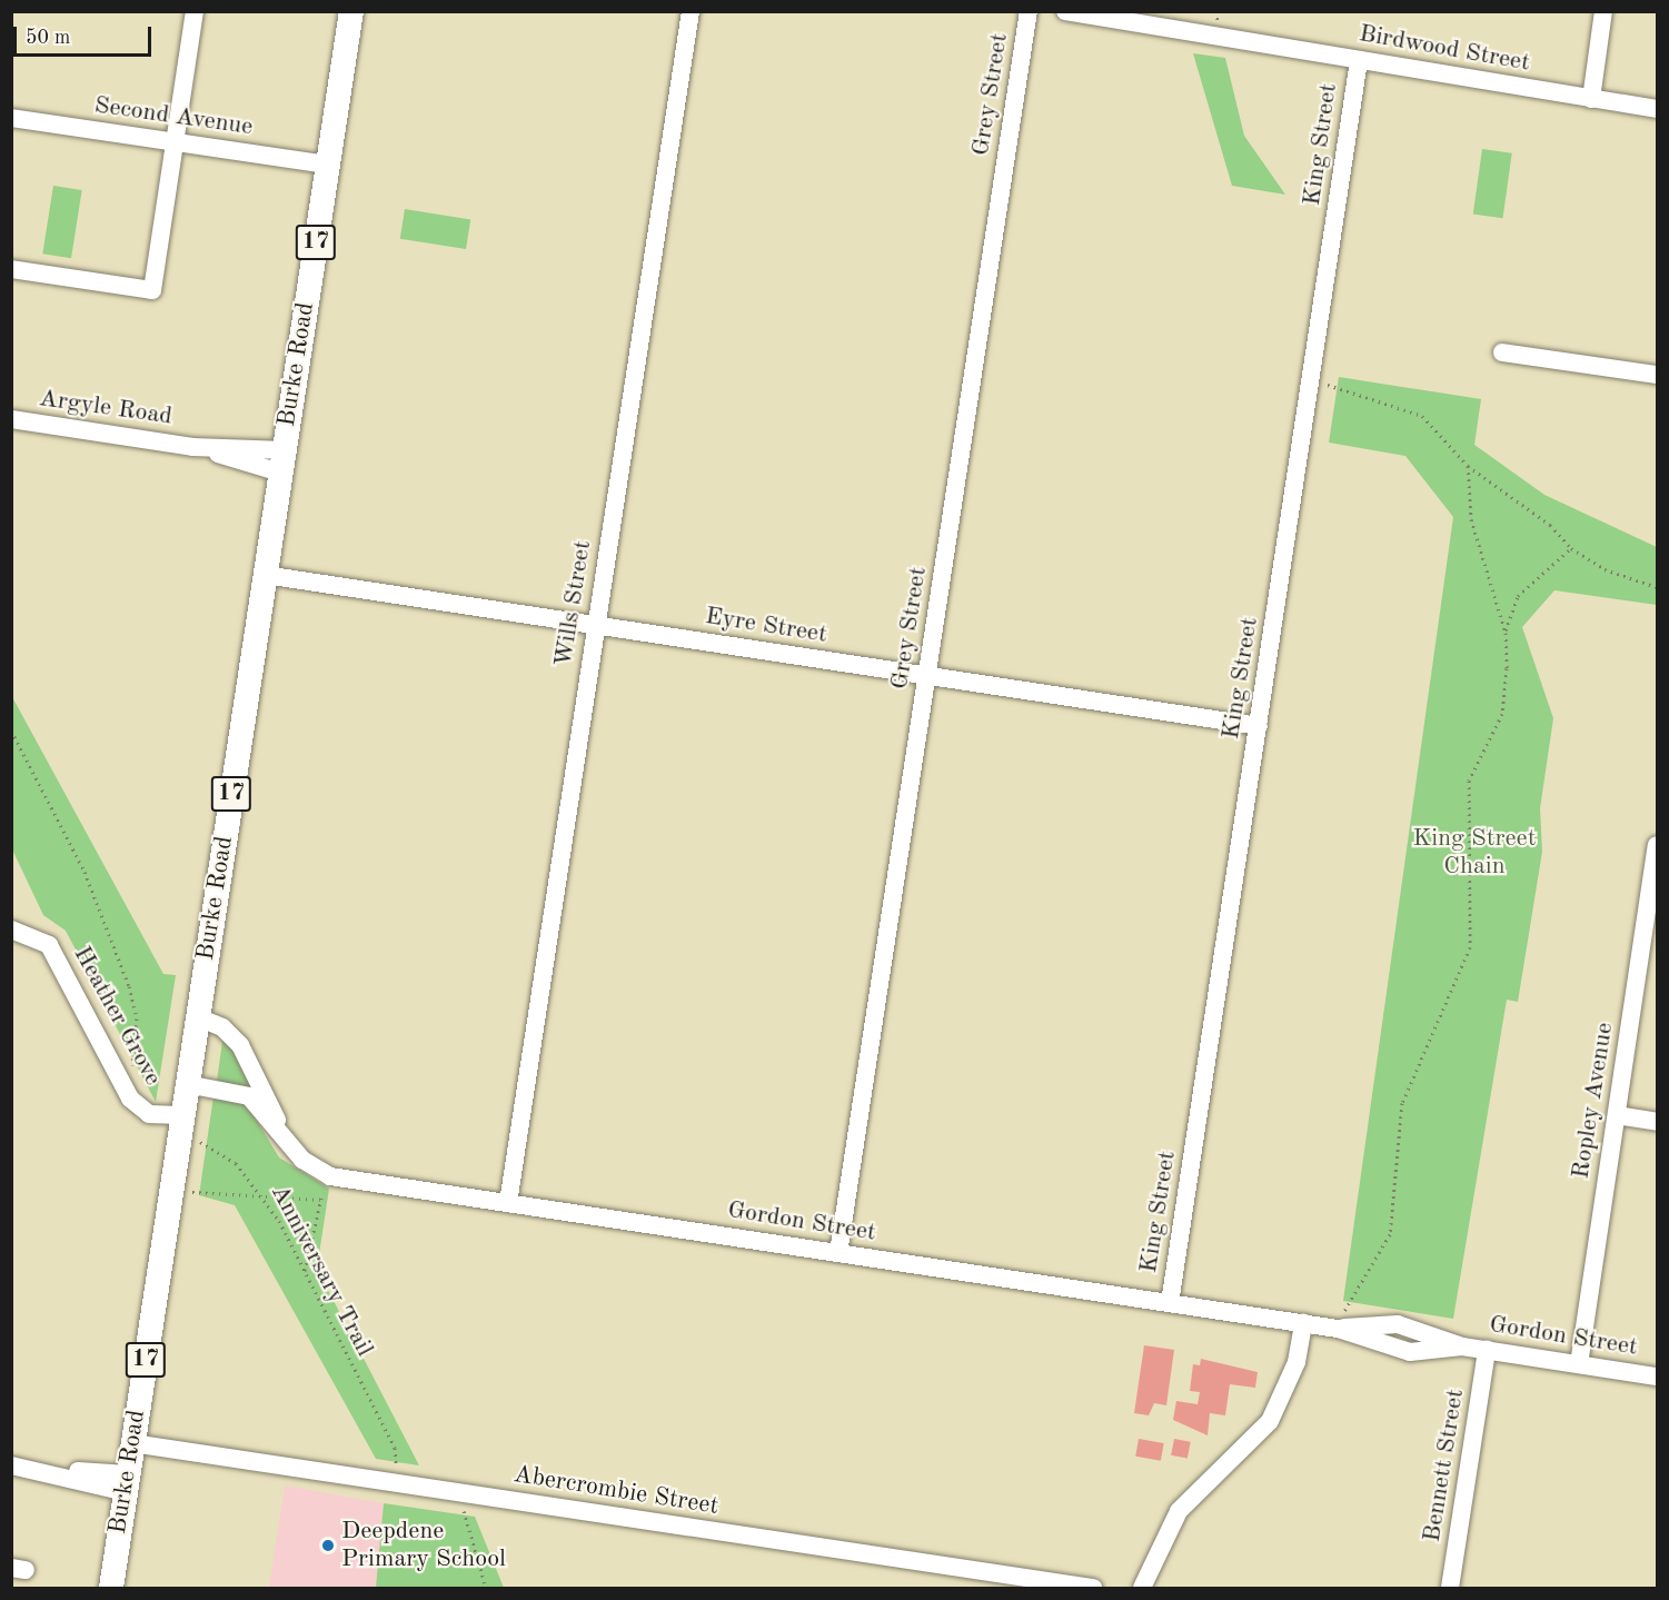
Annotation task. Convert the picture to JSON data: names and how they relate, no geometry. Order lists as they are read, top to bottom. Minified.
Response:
{"streets":{"main road":["17","Burke Road"],"street":["Birdwood Street","Grey Street","Second Avenue","King Street","Argyle Road","Wills Street","Eyre Street","Heather Grove","Ropley Avenue","Gordon Street","Bennett Street","Abercrombie Street"],"path":["Anniversary Trail"]},"crossings":[["Birdwood Street","King Street"],["Grey Street","Eyre Street"],["Grey Street","Gordon Street"],["Second Avenue","Burke Road"],["King Street","Eyre Street"],["King Street","Gordon Street"],["Burke Road","Argyle Road"],["Burke Road","Eyre Street"],["Burke Road","Heather Grove"],["Burke Road","Gordon Street"],["Burke Road","Anniversary Trail"],["Burke Road","Abercrombie Street"],["Wills Street","Eyre Street"],["Wills Street","Gordon Street"],["Heather Grove","Anniversary Trail"],["Ropley Avenue","Gordon Street"],["Gordon Street","Bennett Street"],["Anniversary Trail","Abercrombie Street"]],"parks":["King Street Chain"],"places":["Deepdene Primary School"],"scale_bar":"50 m"}
